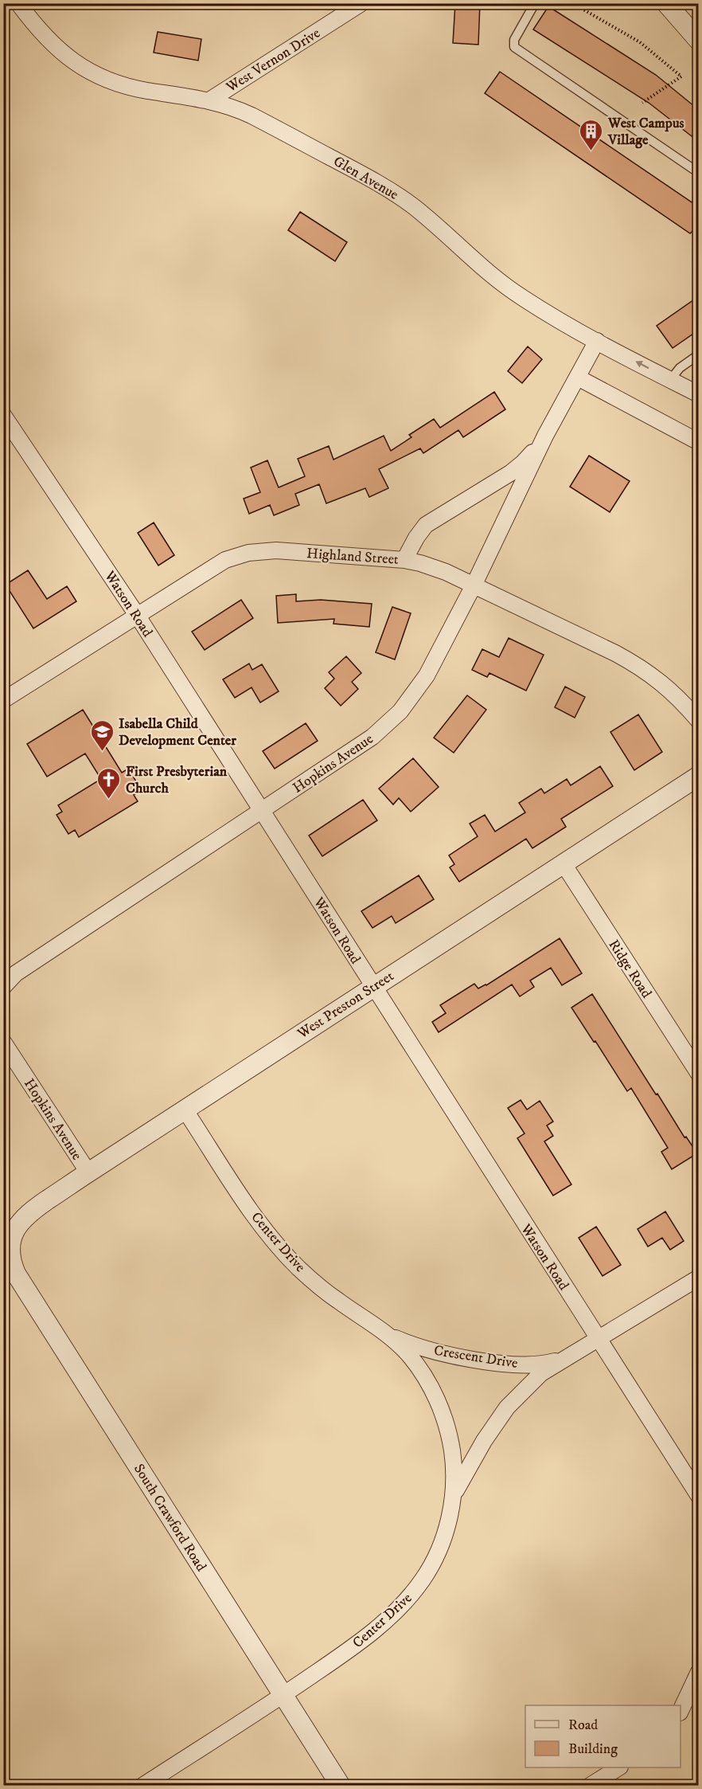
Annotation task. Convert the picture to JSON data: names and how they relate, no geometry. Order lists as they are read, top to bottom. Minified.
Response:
{"streets":{"street":["West Vernon Drive","Glen Avenue","Highland Street","Watson Road","Hopkins Avenue","Ridge Road","West Preston Street","Center Drive","Crescent Drive","South Crawford Road"]},"crossings":[["West Vernon Drive","Glen Avenue"],["Glen Avenue","Hopkins Avenue"],["Highland Street","Watson Road"],["Highland Street","Hopkins Avenue"],["Watson Road","Hopkins Avenue"],["Watson Road","West Preston Street"],["Watson Road","Crescent Drive"],["Hopkins Avenue","West Preston Street"],["Ridge Road","West Preston Street"],["West Preston Street","Center Drive"],["West Preston Street","South Crawford Road"],["Center Drive","Crescent Drive"],["Center Drive","South Crawford Road"]],"places":{"building":["West Campus Village"],"school or university":["Isabella Child Development Center"],"church":["First Presbyterian Church"]},"legend":["Road","Building"]}
